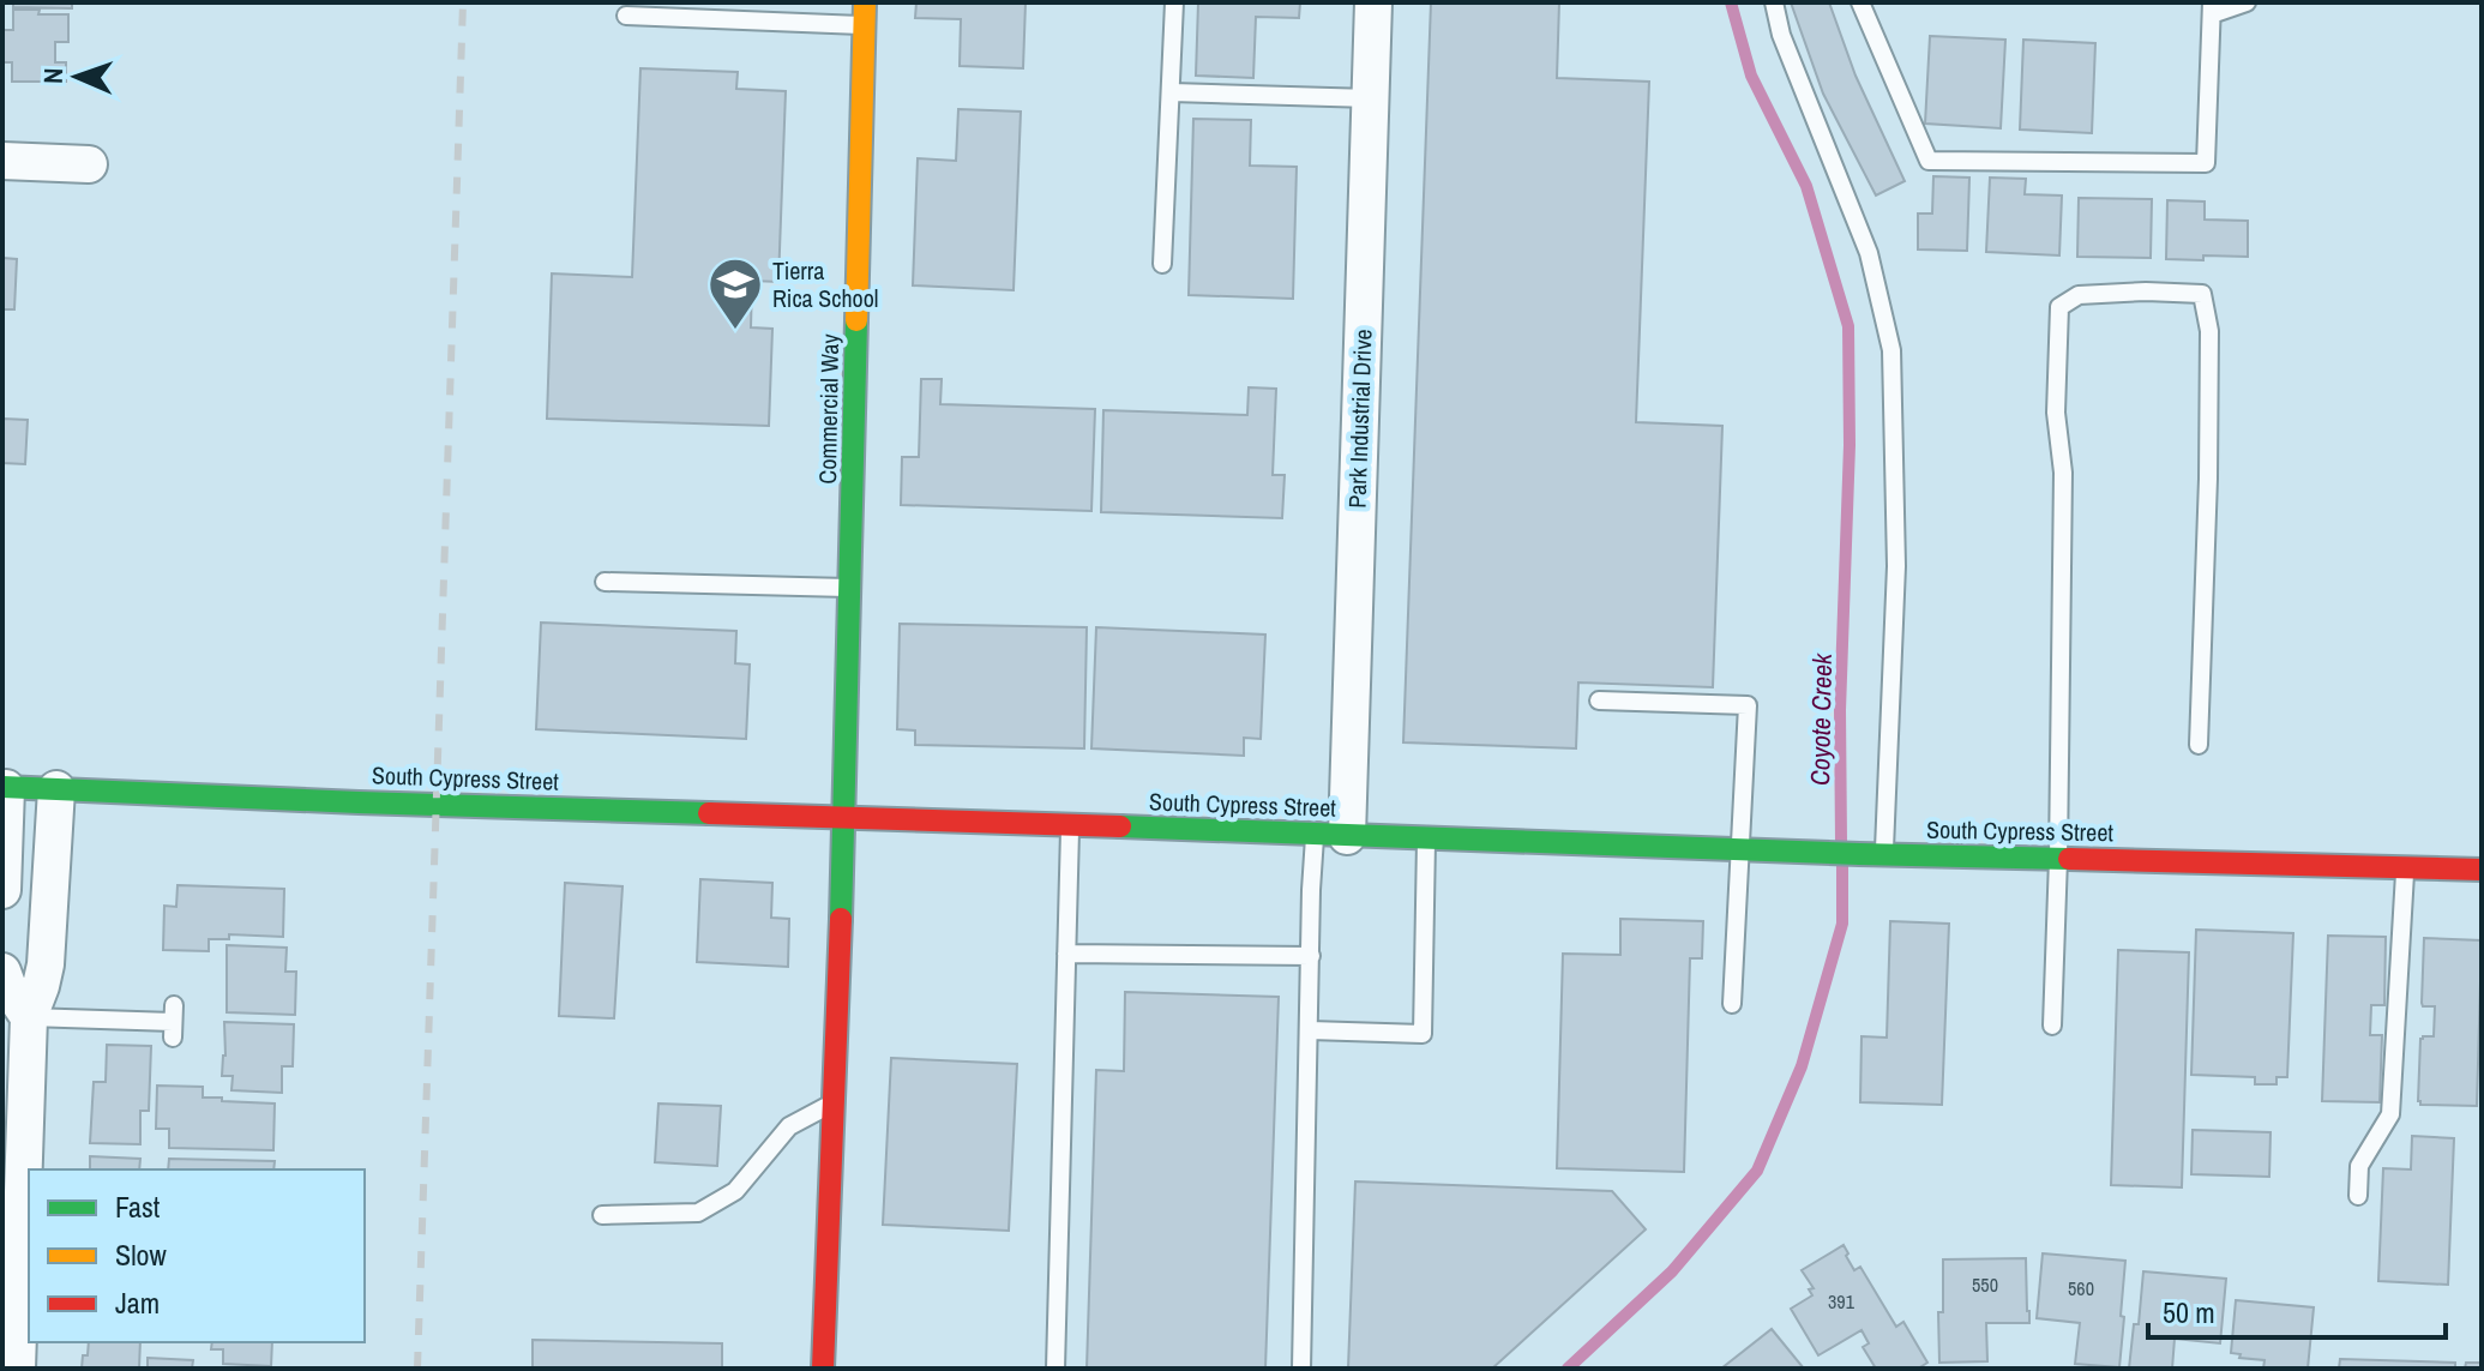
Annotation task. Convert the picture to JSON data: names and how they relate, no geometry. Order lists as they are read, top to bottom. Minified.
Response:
{"streets":{"street":["Commercial Way","Park Industrial Drive","South Cypress Street"]},"crossings":[["Commercial Way","South Cypress Street"],["Park Industrial Drive","South Cypress Street"]],"water":["Coyote Creek"],"places":{"school or university":["Tierra Rica School"]},"house_numbers":["550","560","391"],"legend":["Fast","Slow","Jam"],"scale_bar":"50 m","north":"left"}
